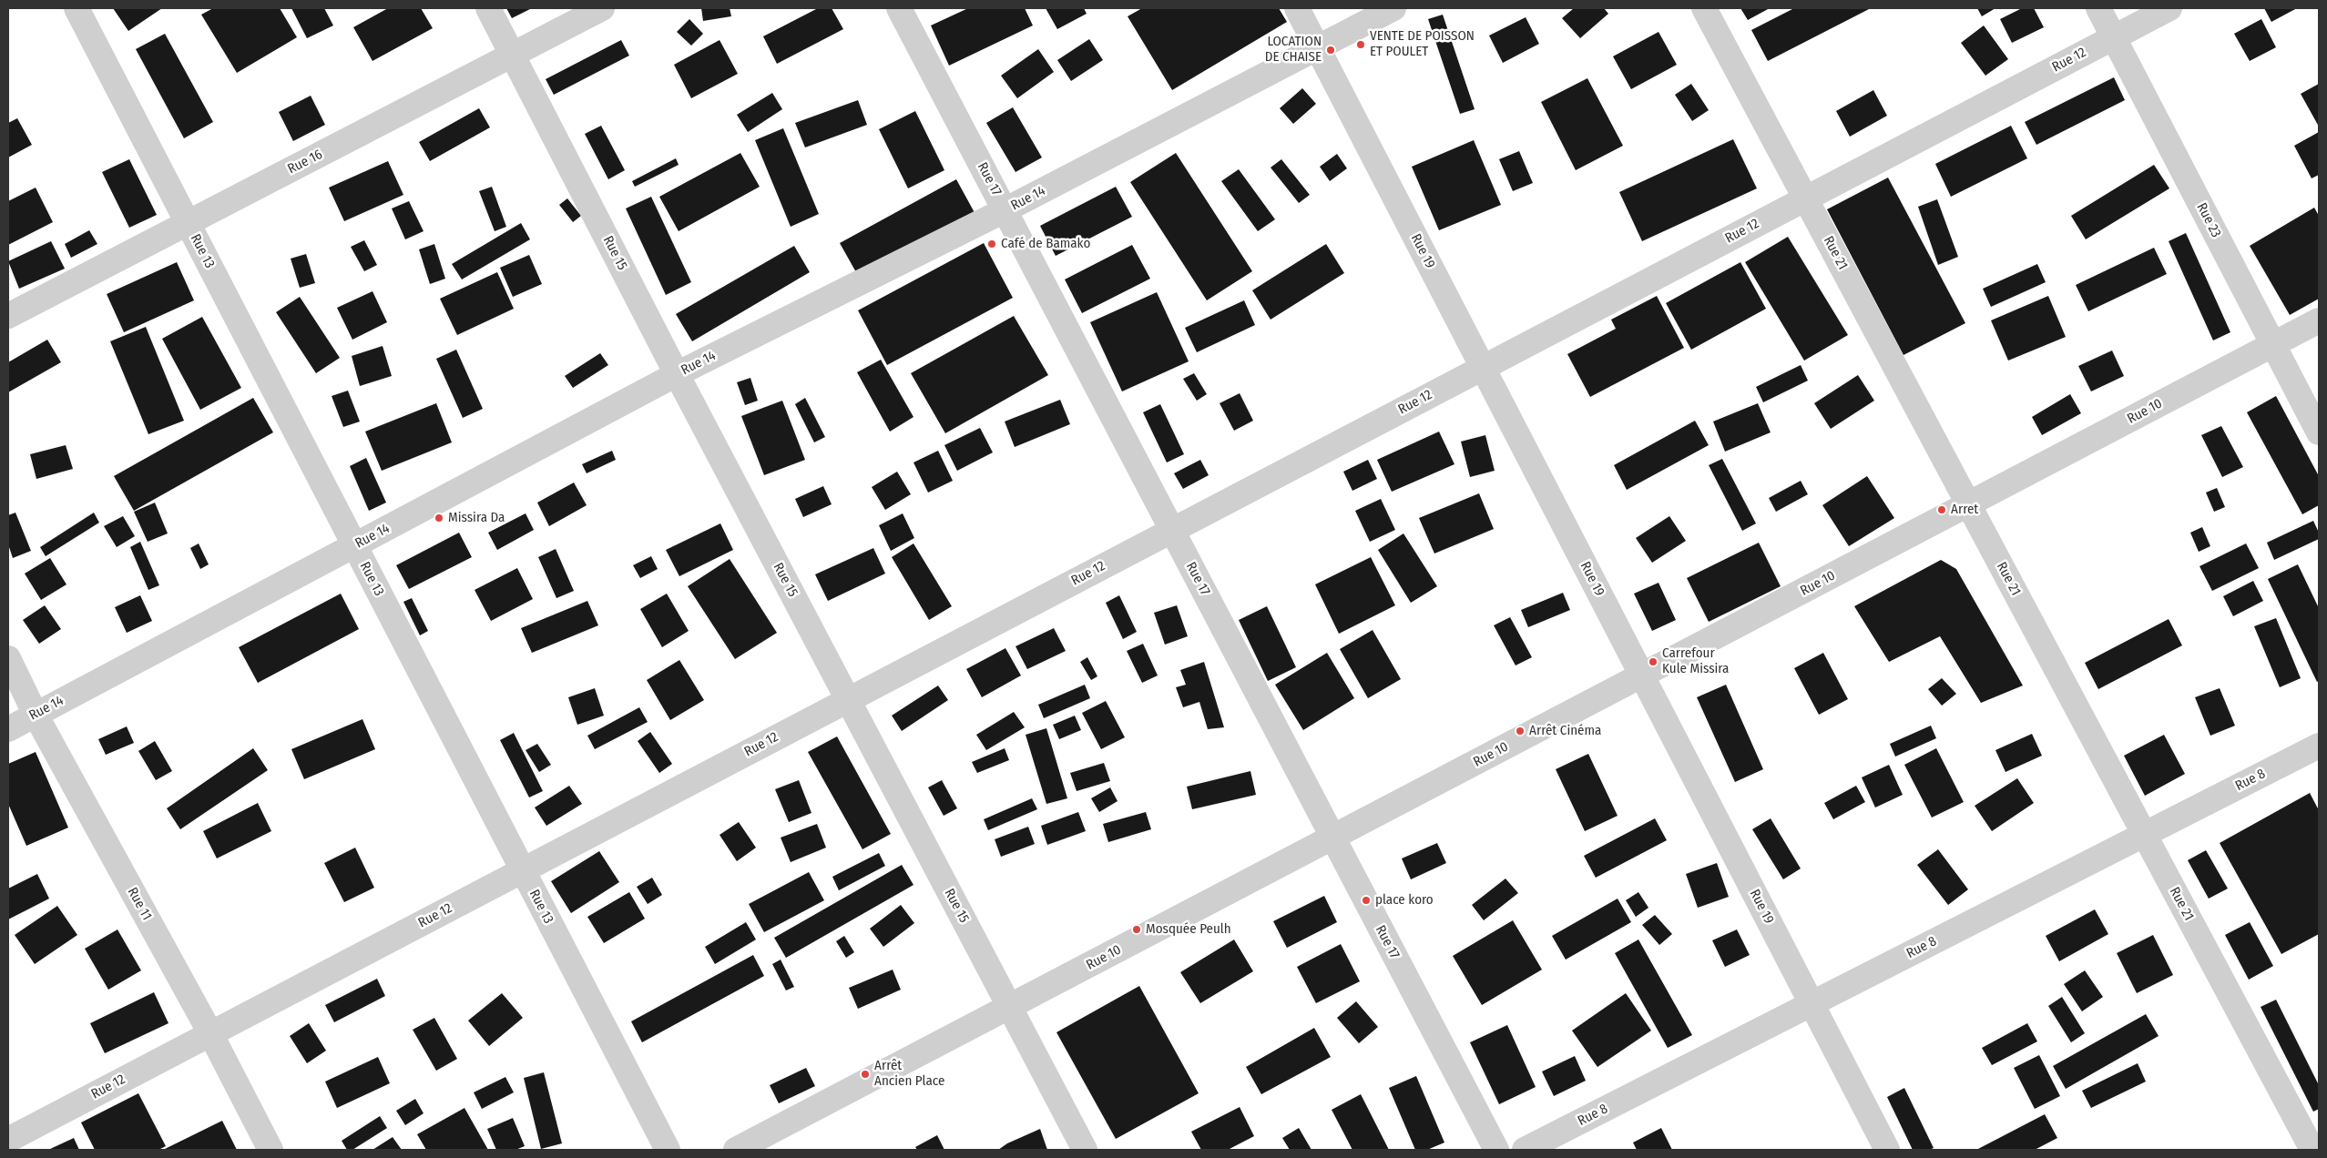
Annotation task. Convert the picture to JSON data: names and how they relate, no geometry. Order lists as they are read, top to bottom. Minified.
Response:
{"streets":{"street":["Rue 12","Rue 16","Rue 17","Rue 14","Rue 23","Rue 13","Rue 19","Rue 15","Rue 21","Rue 10","Rue 8","Rue 11"]},"crossings":[["Rue 12","Rue 17"],["Rue 12","Rue 23"],["Rue 12","Rue 13"],["Rue 12","Rue 19"],["Rue 12","Rue 15"],["Rue 12","Rue 21"],["Rue 12","Rue 11"],["Rue 16","Rue 13"],["Rue 16","Rue 15"],["Rue 17","Rue 14"],["Rue 17","Rue 10"],["Rue 14","Rue 13"],["Rue 14","Rue 19"],["Rue 14","Rue 15"],["Rue 14","Rue 11"],["Rue 23","Rue 10"],["Rue 19","Rue 10"],["Rue 19","Rue 8"],["Rue 15","Rue 10"],["Rue 21","Rue 10"],["Rue 21","Rue 8"]],"places":["VENTE DE POISSON ET POULET","LOCATION DE CHAISE","Café de Bamako","Arret","Missira Da","Carrefour Kule Missira","Arrêt Cinéma","place koro","Mosquée Peulh","Arrêt Ancien Place"]}
